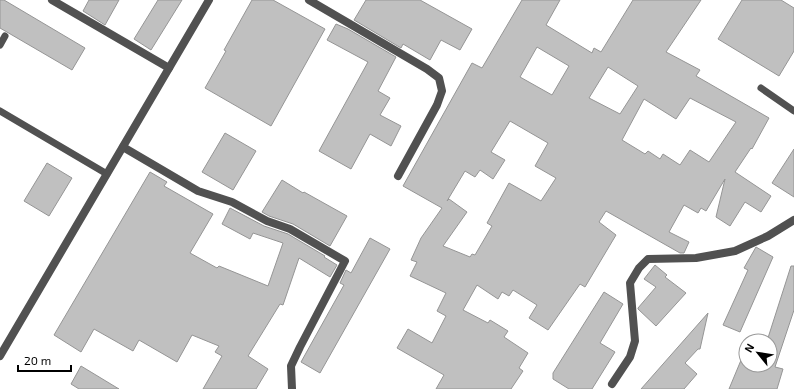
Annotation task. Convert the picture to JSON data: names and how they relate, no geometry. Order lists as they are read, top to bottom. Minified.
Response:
{"scale_bar":"20 m","north":"top left"}
